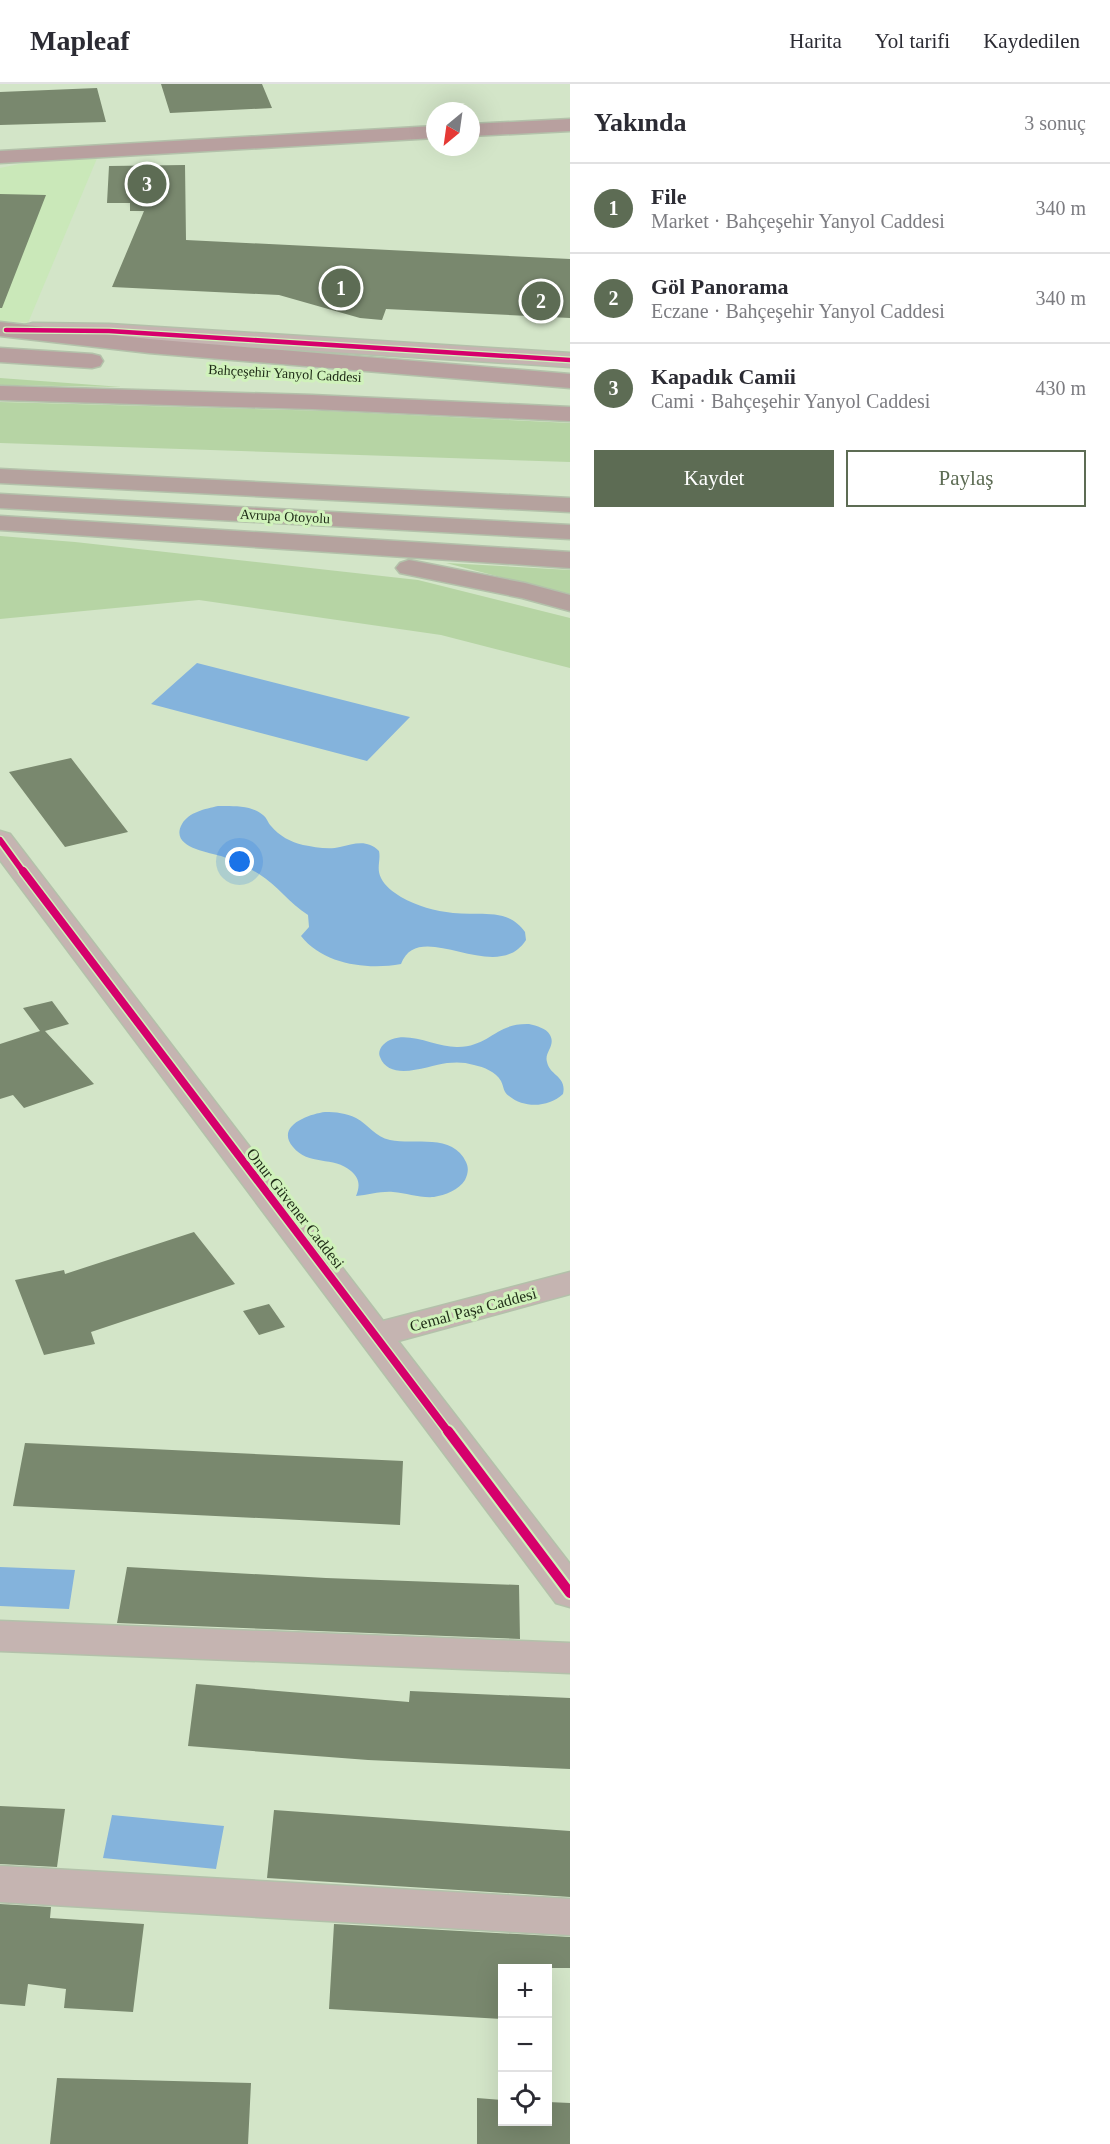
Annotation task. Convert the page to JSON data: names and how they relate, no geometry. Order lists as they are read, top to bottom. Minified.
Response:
{"streets":{"highway":["Avrupa Otoyolu"],"main road":["Bahçeşehir Yanyol Caddesi"],"street":["Onur Güvener Caddesi","Cemal Paşa Caddesi"]},"crossings":[["Onur Güvener Caddesi","Cemal Paşa Caddesi"]],"north":"bottom left","page":{"header":"Mapleaf","nav":["Harita","Yol tarifi","Kaydedilen"],"heading":["Yakında","3 sonuç"],"pins":["3","1","2"],"list":[{"mark":"1","name":"File","note":"Market · Bahçeşehir Yanyol Caddesi","value":"340 m"},{"mark":"2","name":"Göl Panorama","note":"Eczane · Bahçeşehir Yanyol Caddesi","value":"340 m"},{"mark":"3","name":"Kapadık Camii","note":"Cami · Bahçeşehir Yanyol Caddesi","value":"430 m"}],"buttons":["Kaydet","Paylaş"],"map_buttons":["+","−"]}}
